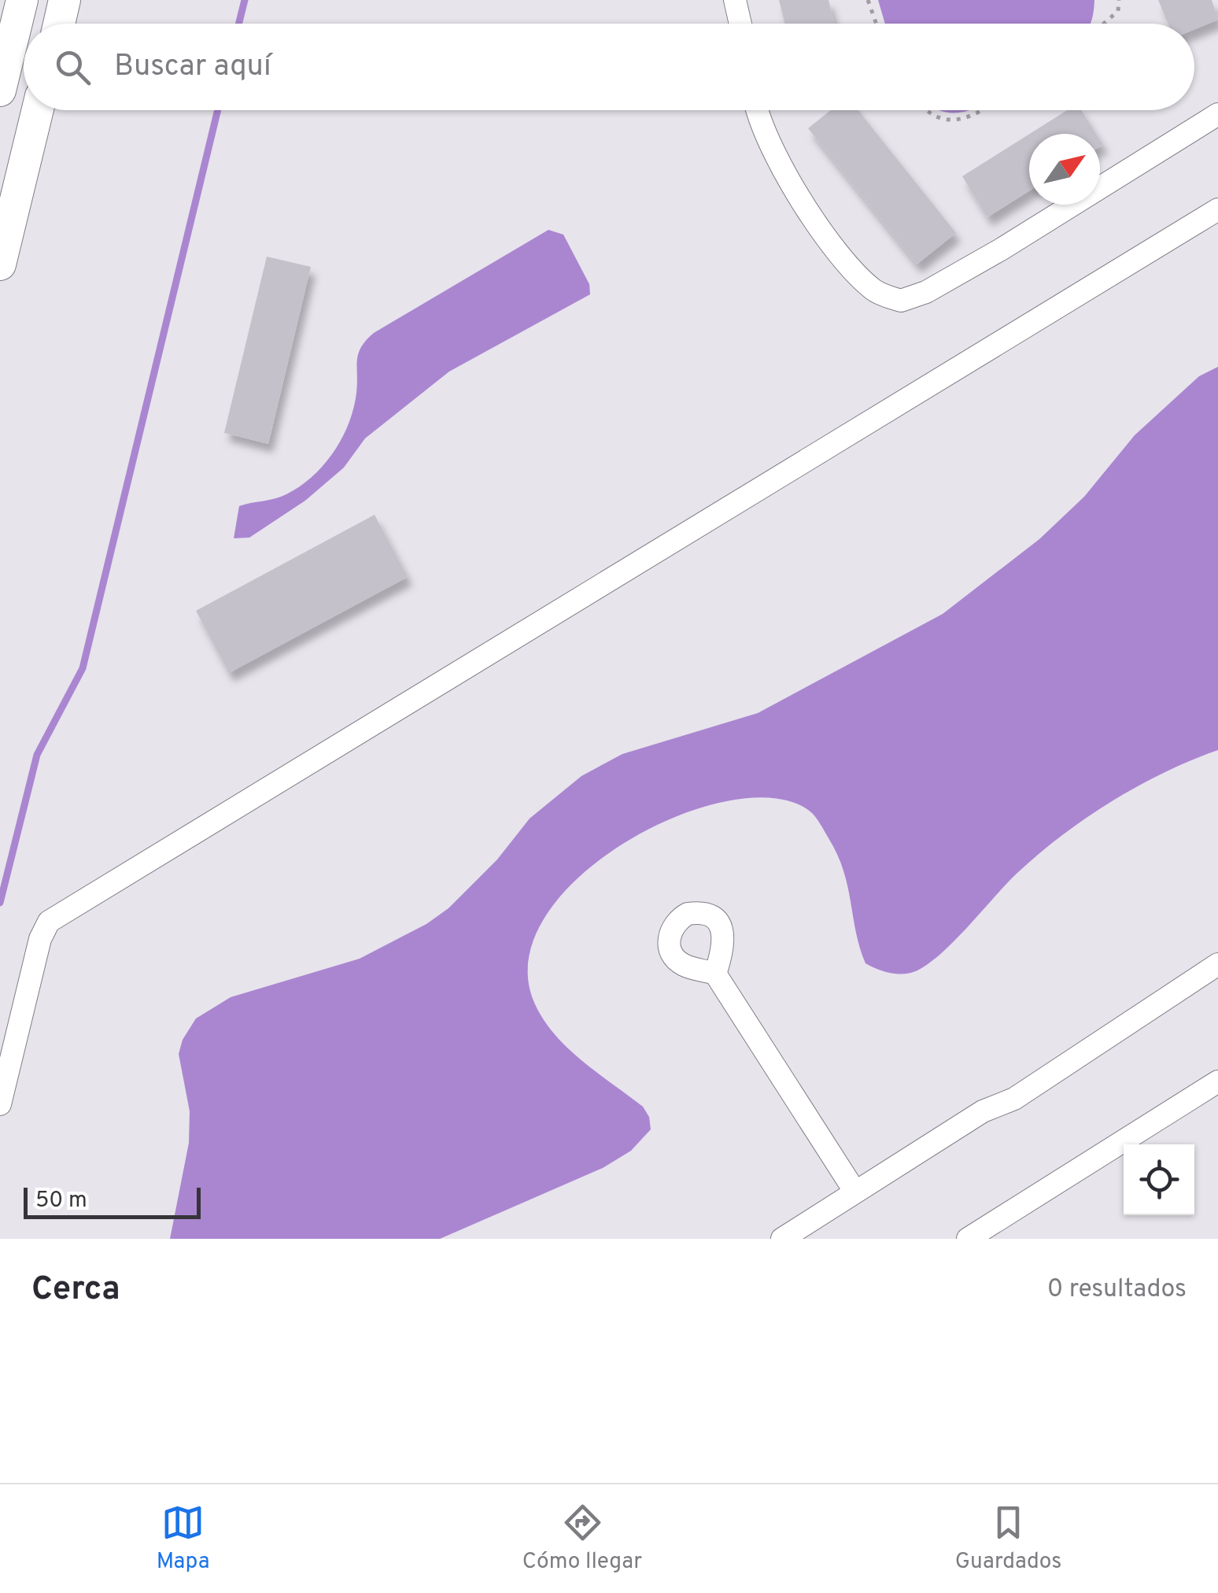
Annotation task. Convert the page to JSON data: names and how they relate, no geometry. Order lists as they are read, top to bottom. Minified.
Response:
{"scale_bar":"50 m","north":"top right","page":{"search":"Buscar aquí","scale":"50 m","heading":["Cerca","0 resultados"],"nav":["Mapa","Cómo llegar","Guardados"]}}
